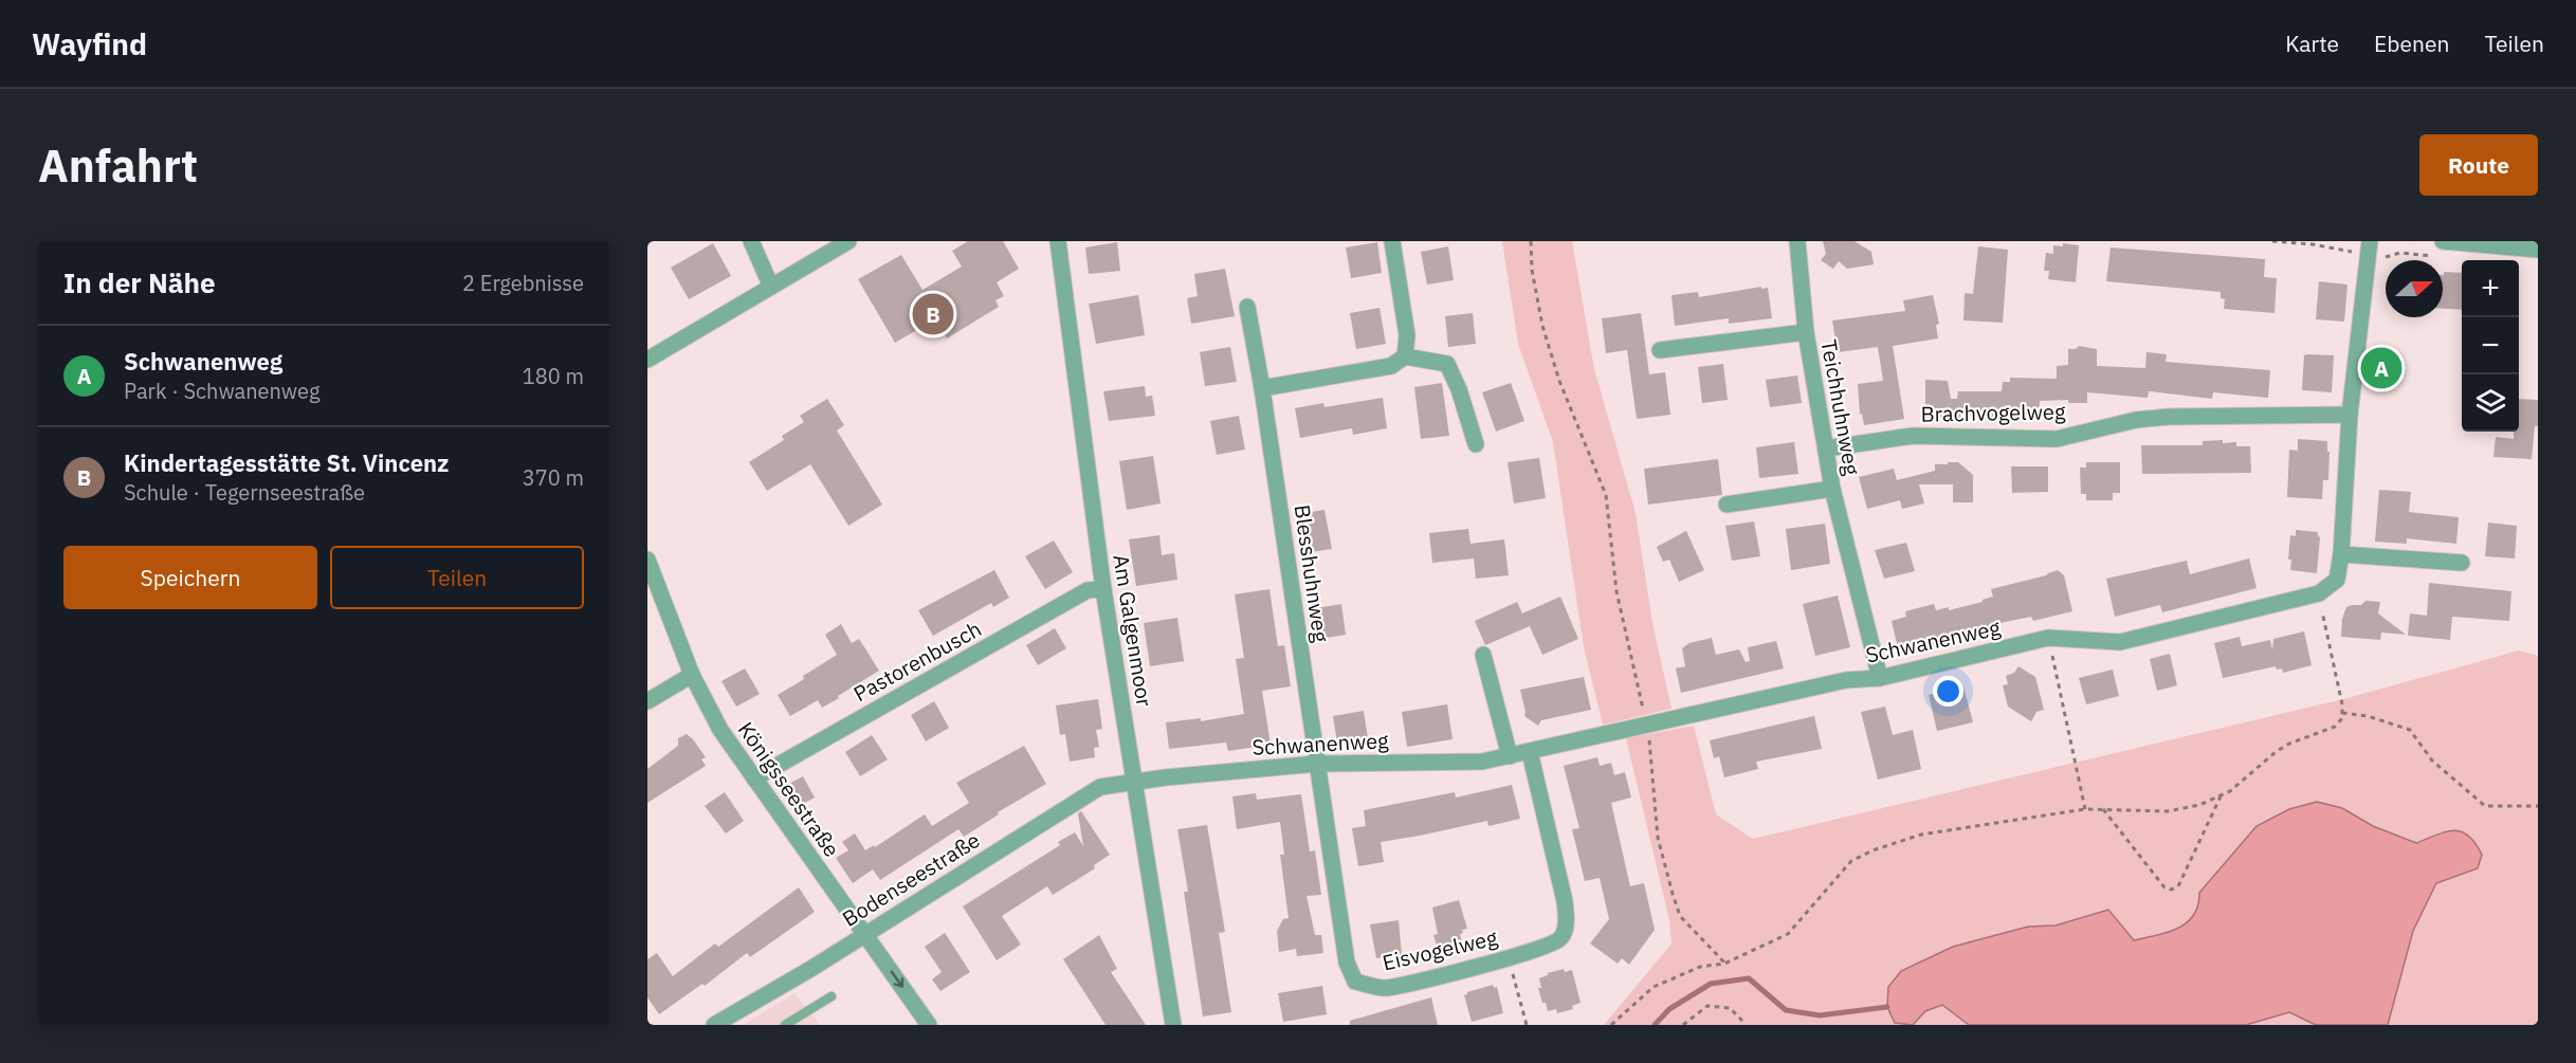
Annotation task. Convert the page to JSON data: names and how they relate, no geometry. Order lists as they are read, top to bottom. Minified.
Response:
{"streets":{"street":["Teichhuhnweg","Brachvogelweg","Blesshuhnweg","Am Galgenmoor","Schwanenweg","Pastorenbusch","Königsseestraße","Bodenseestraße","Eisvogelweg"]},"crossings":[["Teichhuhnweg","Brachvogelweg"],["Teichhuhnweg","Schwanenweg"],["Blesshuhnweg","Schwanenweg"],["Blesshuhnweg","Eisvogelweg"],["Am Galgenmoor","Schwanenweg"],["Am Galgenmoor","Pastorenbusch"],["Am Galgenmoor","Bodenseestraße"],["Schwanenweg","Bodenseestraße"],["Schwanenweg","Eisvogelweg"],["Pastorenbusch","Königsseestraße"],["Königsseestraße","Bodenseestraße"]],"north":"right","page":{"header":"Wayfind","nav":["Karte","Ebenen","Teilen"],"buttons":["Route",["Speichern","Teilen"]],"title":"Anfahrt","heading":["In der Nähe","2 Ergebnisse"],"map_buttons":["+","−"],"pins":["B","A"],"list":[{"mark":"A","name":"Schwanenweg","note":"Park · Schwanenweg","value":"180 m"},{"mark":"B","name":"Kindertagesstätte St. Vincenz","note":"Schule · Tegernseestraße","value":"370 m"}]}}
